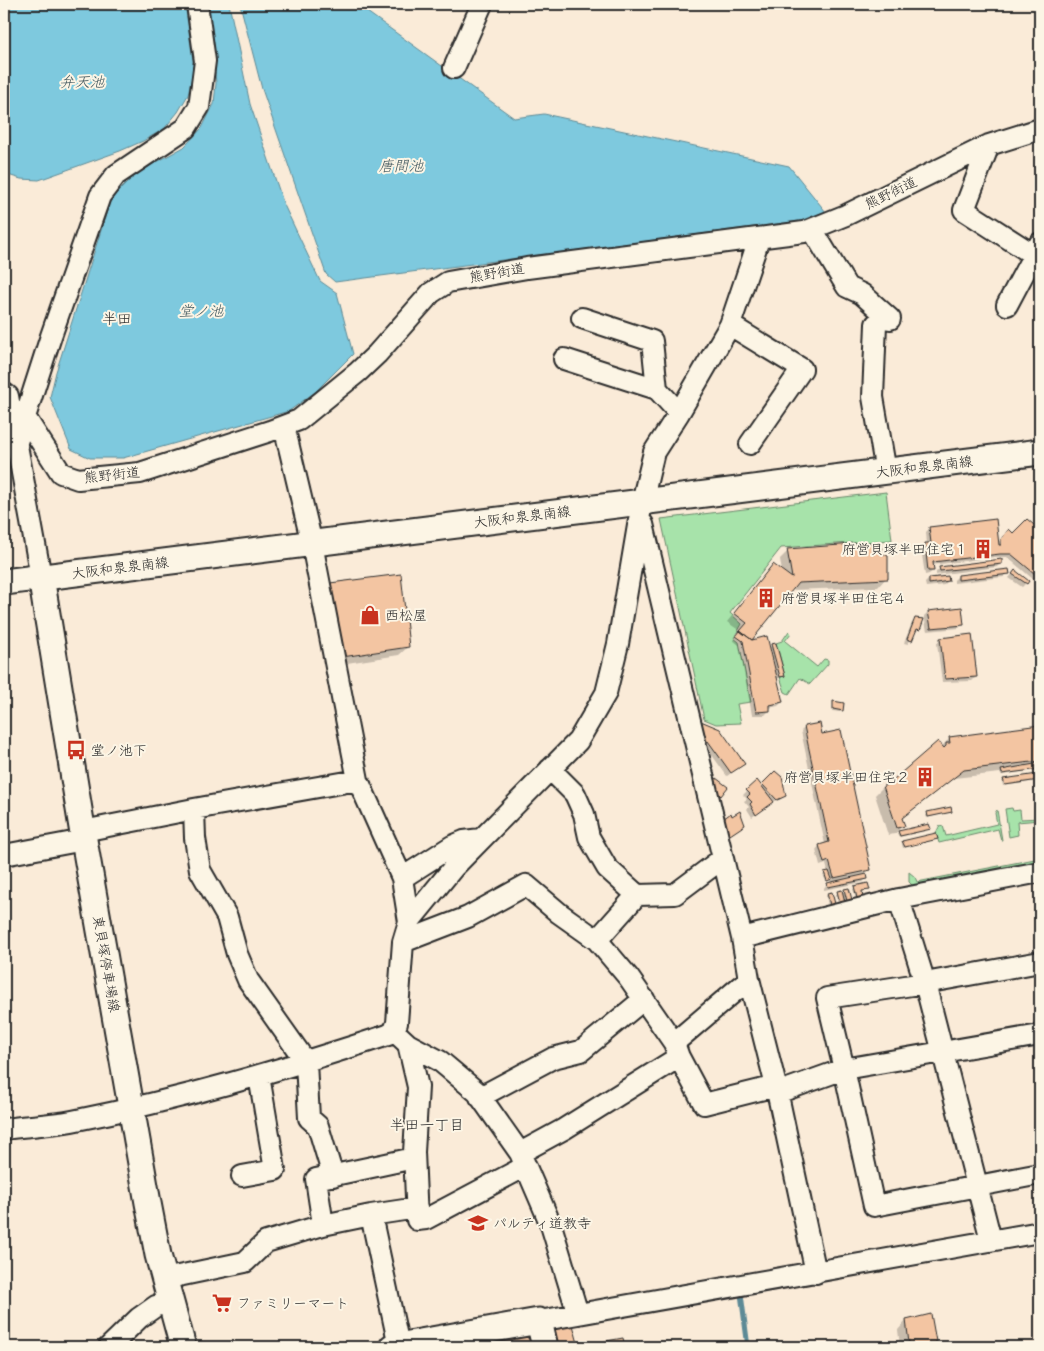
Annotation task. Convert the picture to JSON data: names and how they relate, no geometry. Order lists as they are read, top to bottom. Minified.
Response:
{"streets":{"main road":["大阪和泉泉南線","東貝塚停車場線"],"street":["熊野街道"]},"crossings":[["大阪和泉泉南線","東貝塚停車場線"]],"districts":["半田","半田一丁目"],"water":["弁天池","唐間池","堂ノ池"],"places":{"building":["府営貝塚半田住宅１","府営貝塚半田住宅４","府営貝塚半田住宅２"],"shop":["西松屋"],"bus stop":["堂ノ池下"],"school or university":["パルティ道教寺"],"supermarket":["ファミリーマート"]}}
